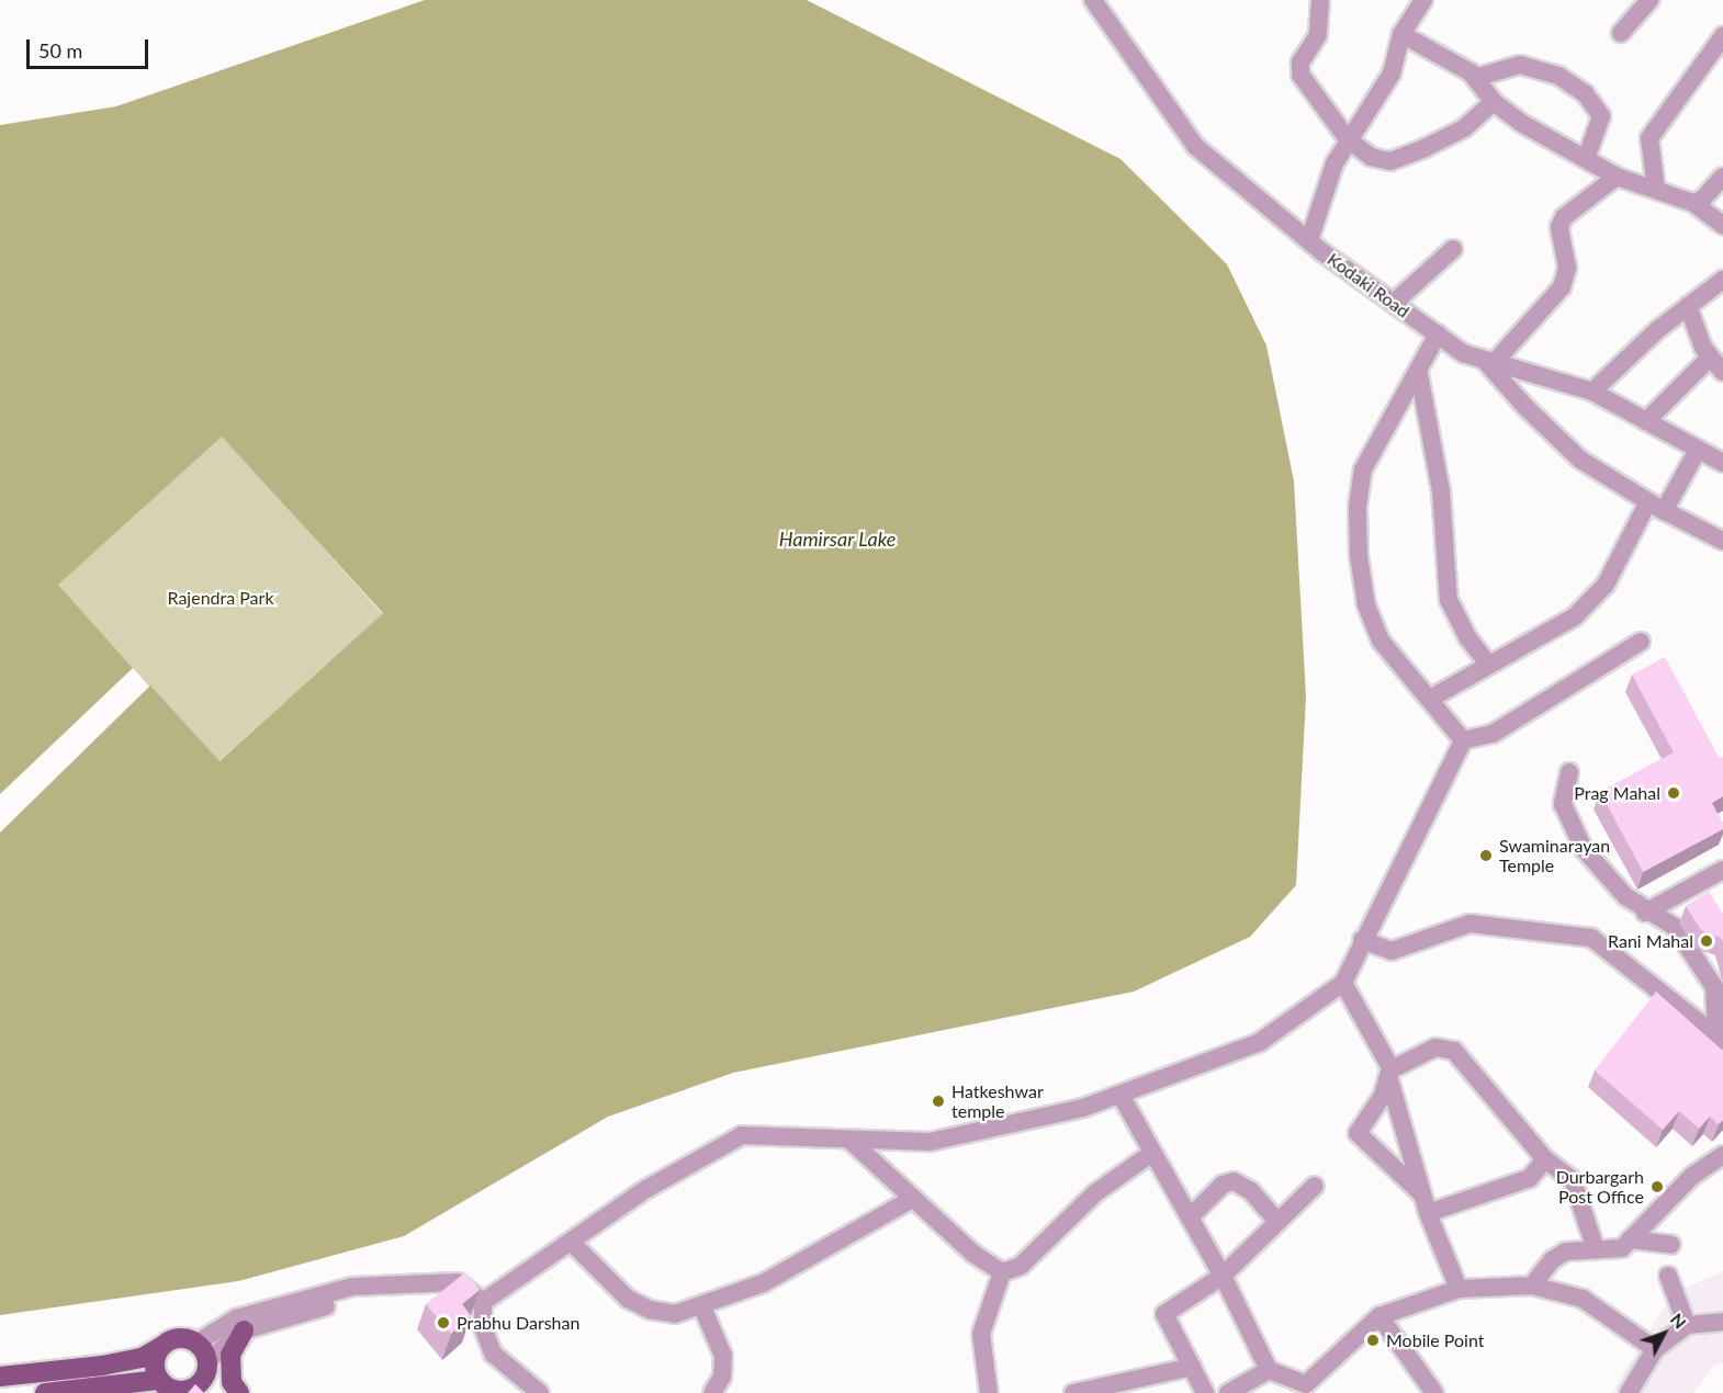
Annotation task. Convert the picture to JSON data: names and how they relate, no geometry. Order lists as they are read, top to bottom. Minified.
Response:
{"streets":{"street":["Kodaki Road"]},"water":["Hamirsar Lake"],"parks":["Rajendra Park"],"places":["Prag Mahal","Swaminarayan Temple","Rani Mahal","Hatkeshwar temple","Durbargarh Post Office","Prabhu Darshan","Mobile Point"],"scale_bar":"50 m","north":"top right"}
